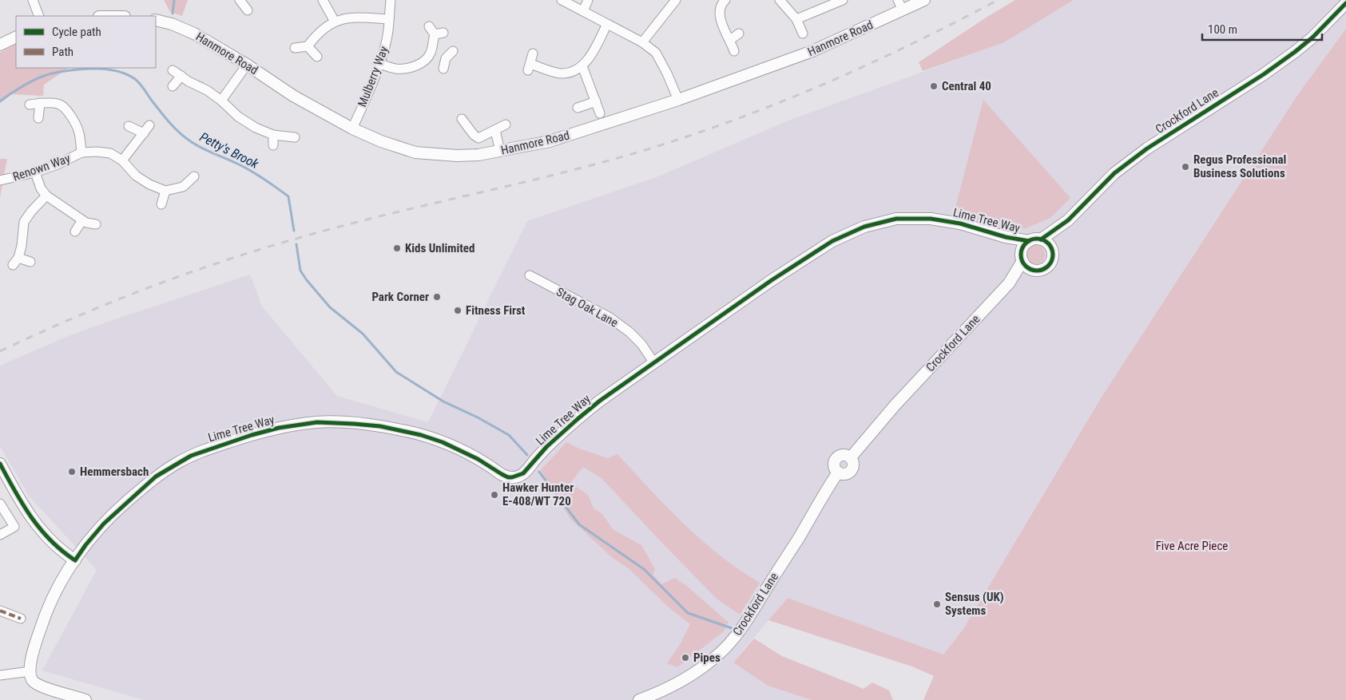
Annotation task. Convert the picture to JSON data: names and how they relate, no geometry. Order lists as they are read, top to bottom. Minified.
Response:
{"streets":{"street":["Hanmore Road","Mulberry Way","Crockford Lane","Renown Way","Lime Tree Way","Stag Oak Lane"]},"crossings":[["Hanmore Road","Mulberry Way"],["Crockford Lane","Lime Tree Way"],["Lime Tree Way","Stag Oak Lane"]],"water":["Petty's Brook"],"parks":["Five Acre Piece"],"places":["Central 40","Regus Professional Business Solutions","Kids Unlimited","Park Corner","Fitness First","Hemmersbach","Hawker Hunter E-408/WT 720","Sensus (UK) Systems","Pipes"],"legend":["Cycle path","Path"],"scale_bar":"100 m"}
